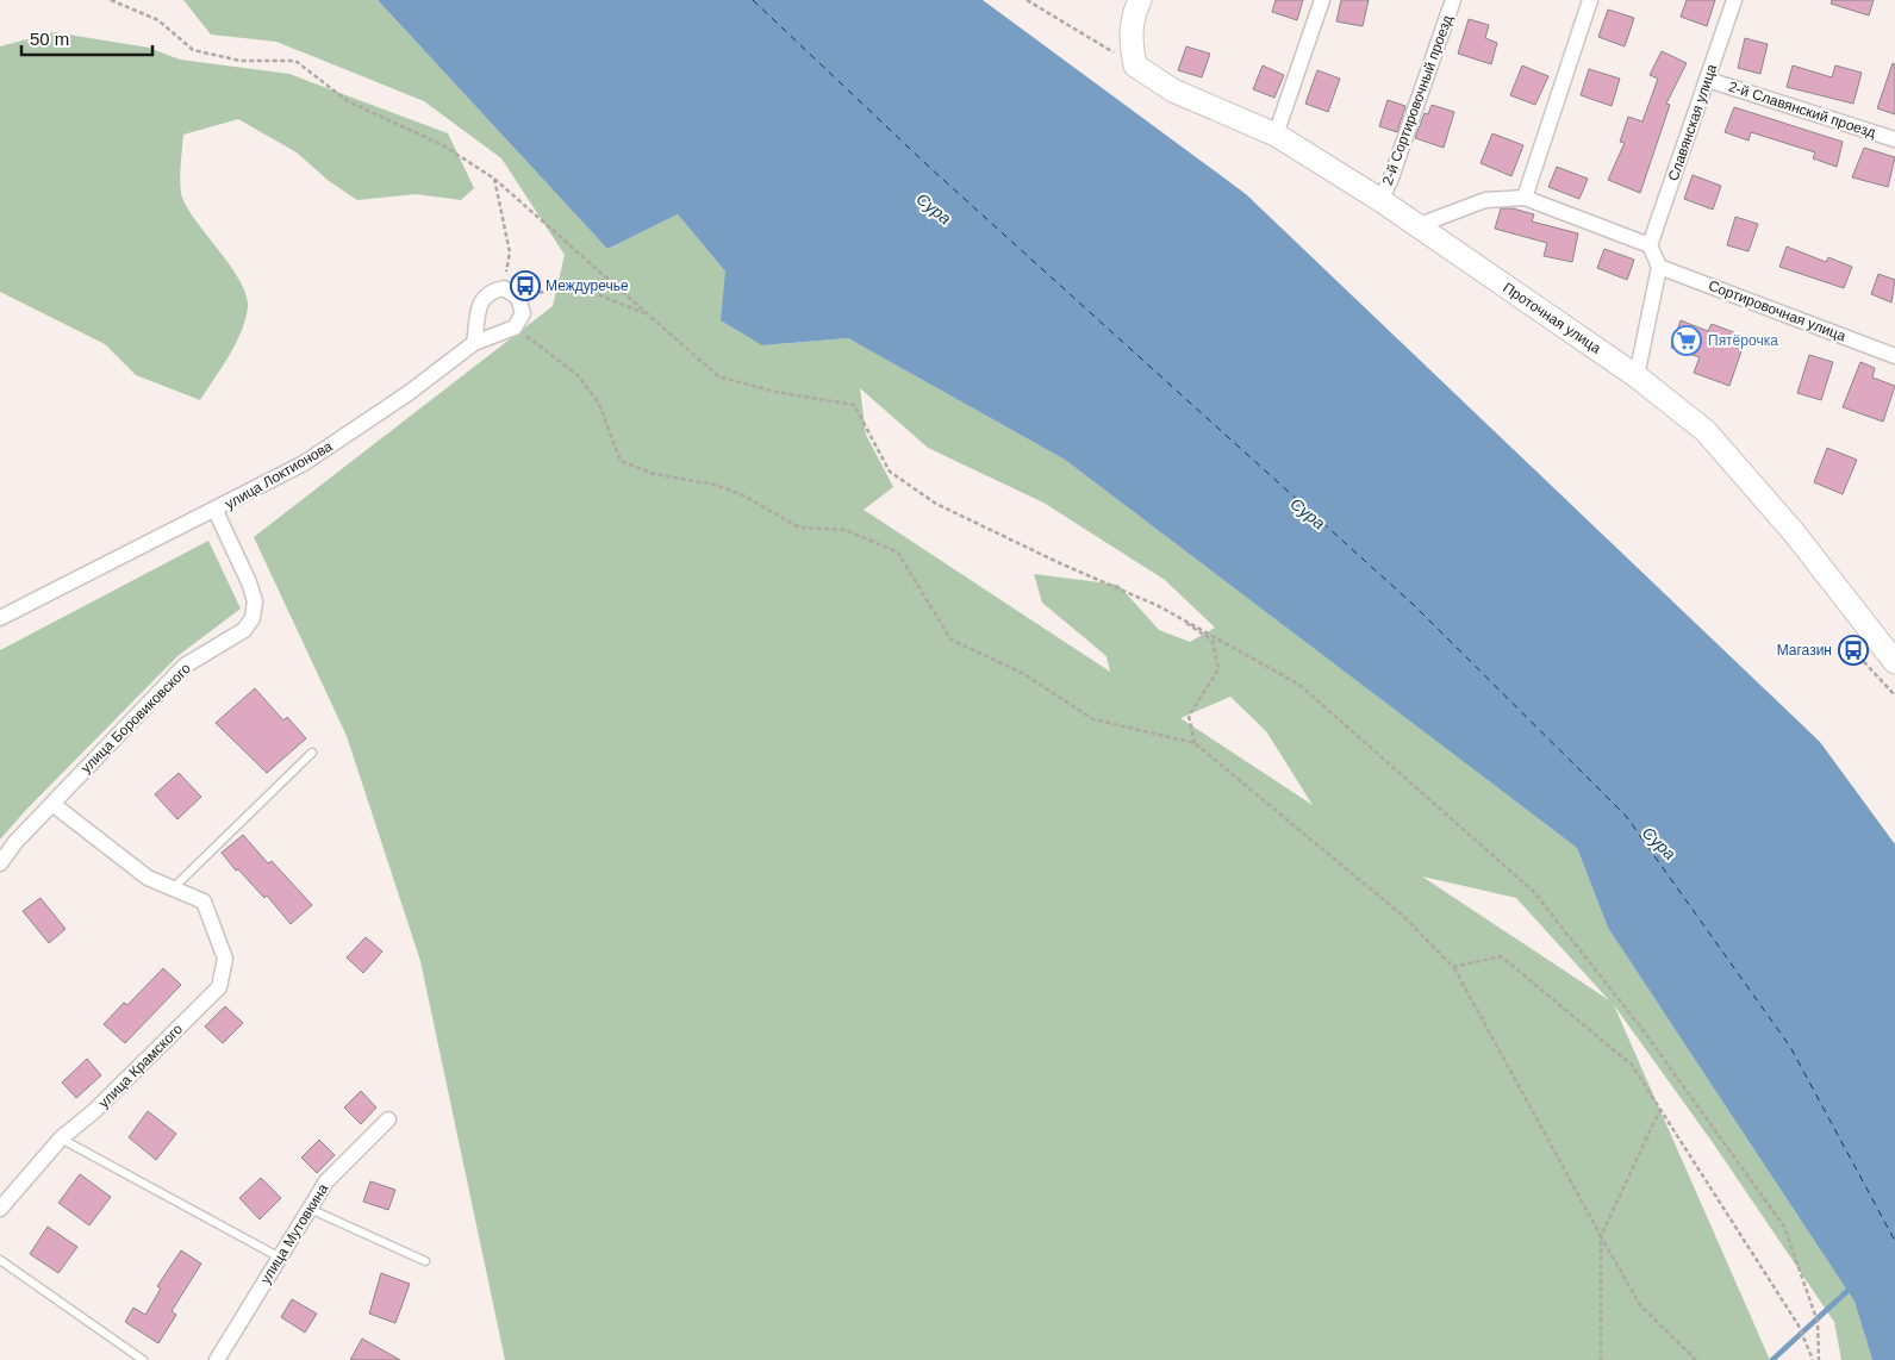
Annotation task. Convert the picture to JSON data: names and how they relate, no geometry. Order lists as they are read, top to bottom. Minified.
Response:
{"streets":{"main road":["Проточная улица"],"street":["2-й Сортировочный проезд","2-й Славянский проезд","Славянская улица","Сортировочная улица","улица Локтионова","улица Боровиковского","улица Крамского","улица Мутовкина"]},"crossings":[["2-й Сортировочный проезд","Проточная улица"],["2-й Славянский проезд","Славянская улица"],["улица Локтионова","улица Боровиковского"]],"water":["Сура"],"places":{"bus stop":["Междуречье","Магазин"],"supermarket":["Пятёрочка"]},"scale_bar":"50 m"}
